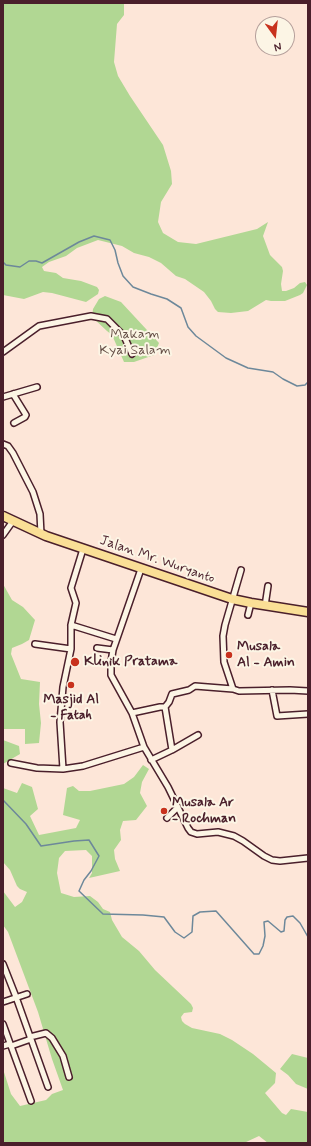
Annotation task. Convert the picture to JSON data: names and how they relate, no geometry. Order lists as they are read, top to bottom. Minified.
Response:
{"streets":{"main road":["Jalan Mr. Wuryanto"]},"parks":["Makam Kyai Salam"],"places":["Musala Al - Amin","Klinik Pratama","Masjid Al - Fatah","Musala Ar - Rochman"],"north":"bottom"}
